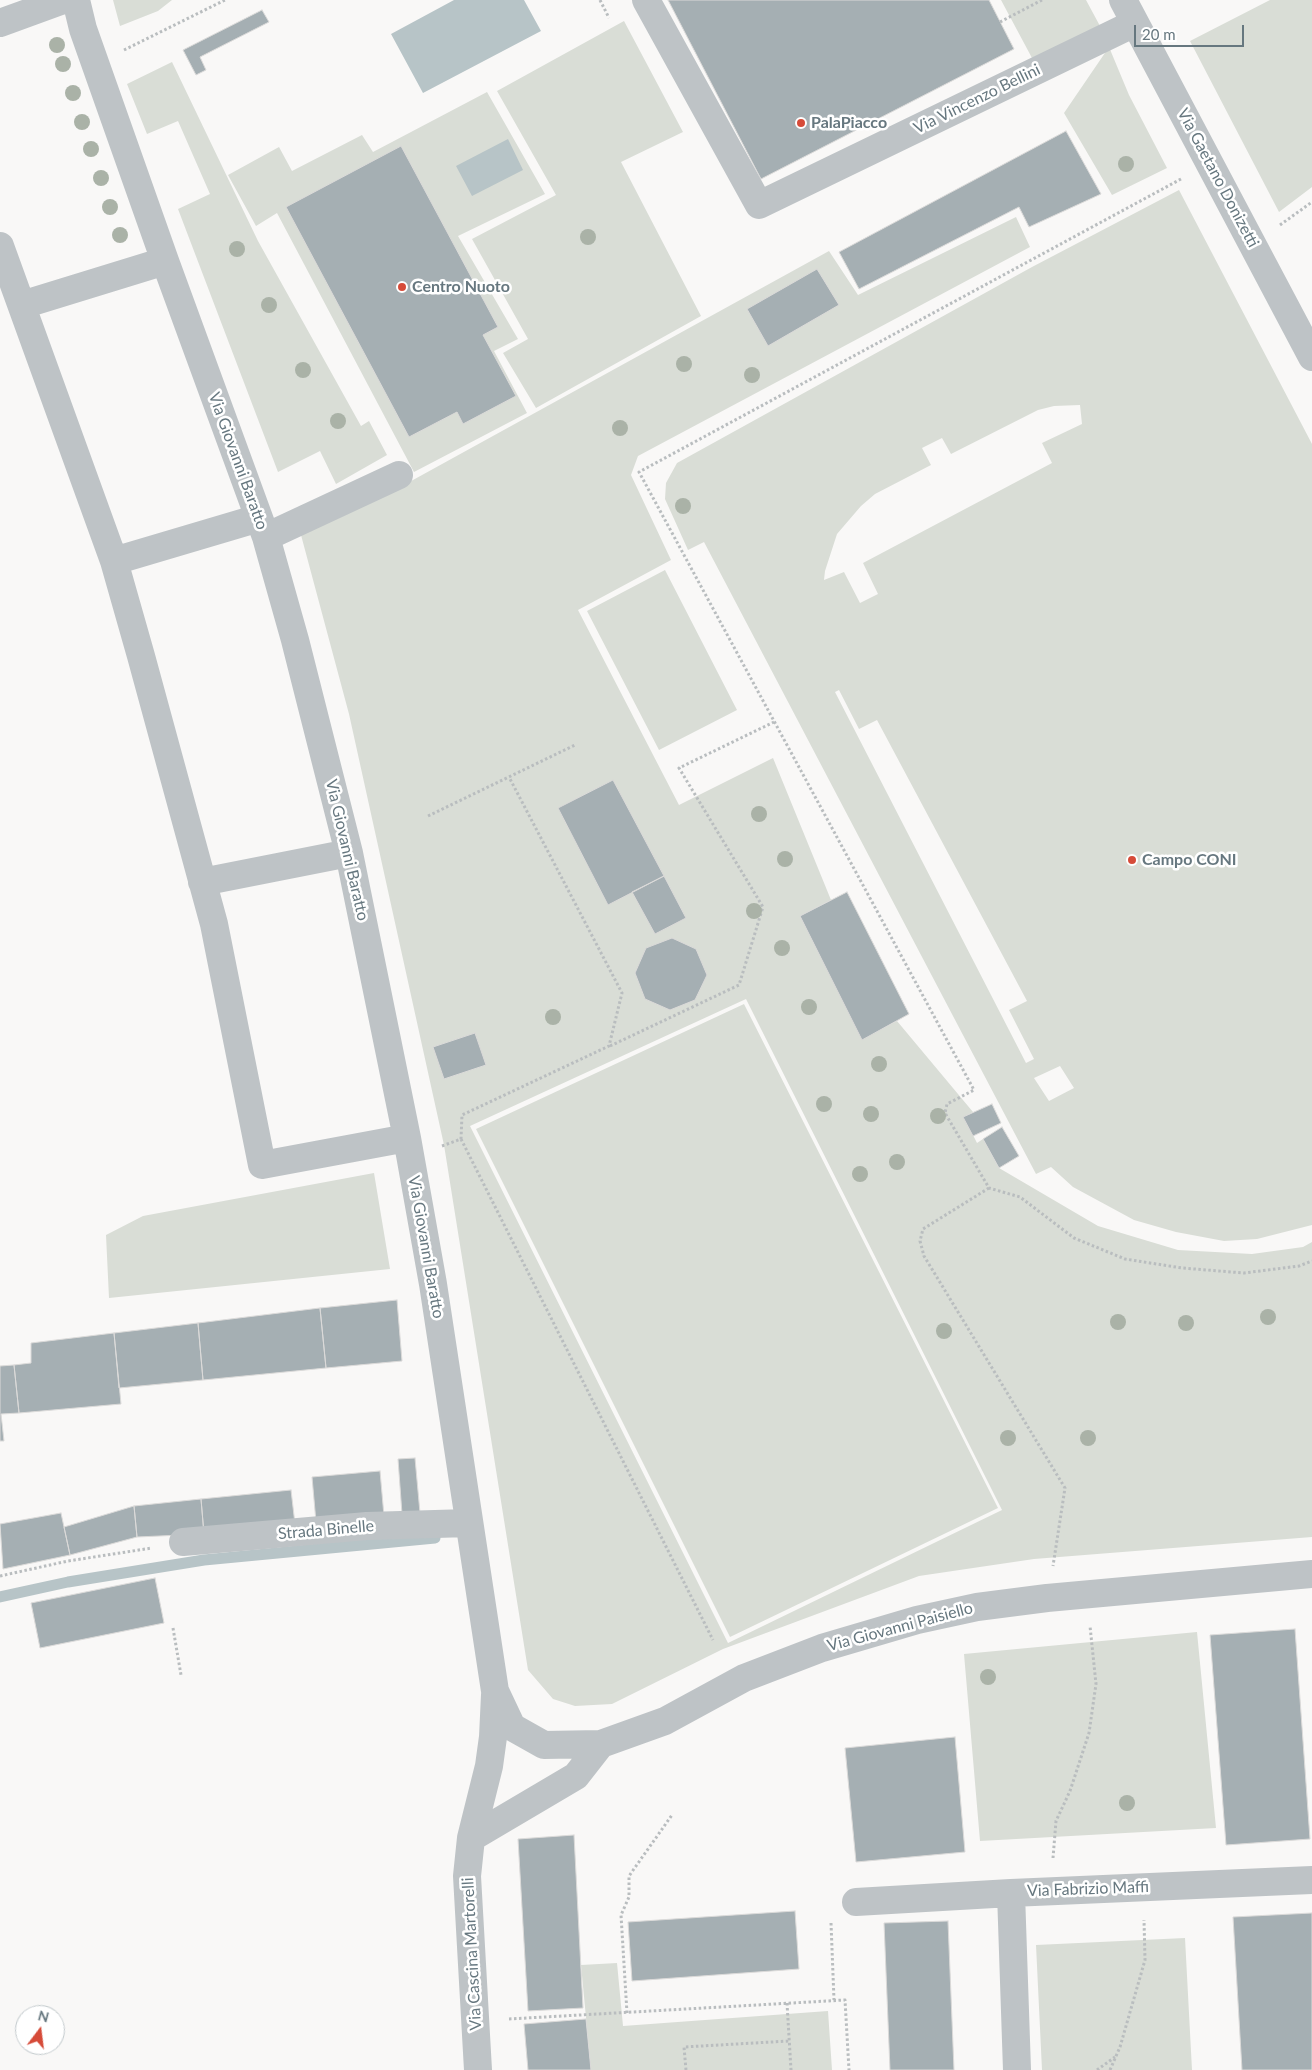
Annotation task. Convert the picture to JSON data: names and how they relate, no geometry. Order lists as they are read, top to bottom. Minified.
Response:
{"streets":{"street":["Via Vincenzo Bellini","Via Gaetano Donizetti","Via Giovanni Baratto","Strada Binelle","Via Giovanni Paisiello","Via Fabrizio Maffi","Via Cascina Martorelli"]},"crossings":[["Via Vincenzo Bellini","Via Gaetano Donizetti"],["Via Giovanni Baratto","Strada Binelle"],["Via Giovanni Baratto","Via Giovanni Paisiello"],["Via Giovanni Baratto","Via Cascina Martorelli"]],"places":["PalaPiacco","Centro Nuoto","Campo CONI"],"scale_bar":"20 m","north":"top"}
